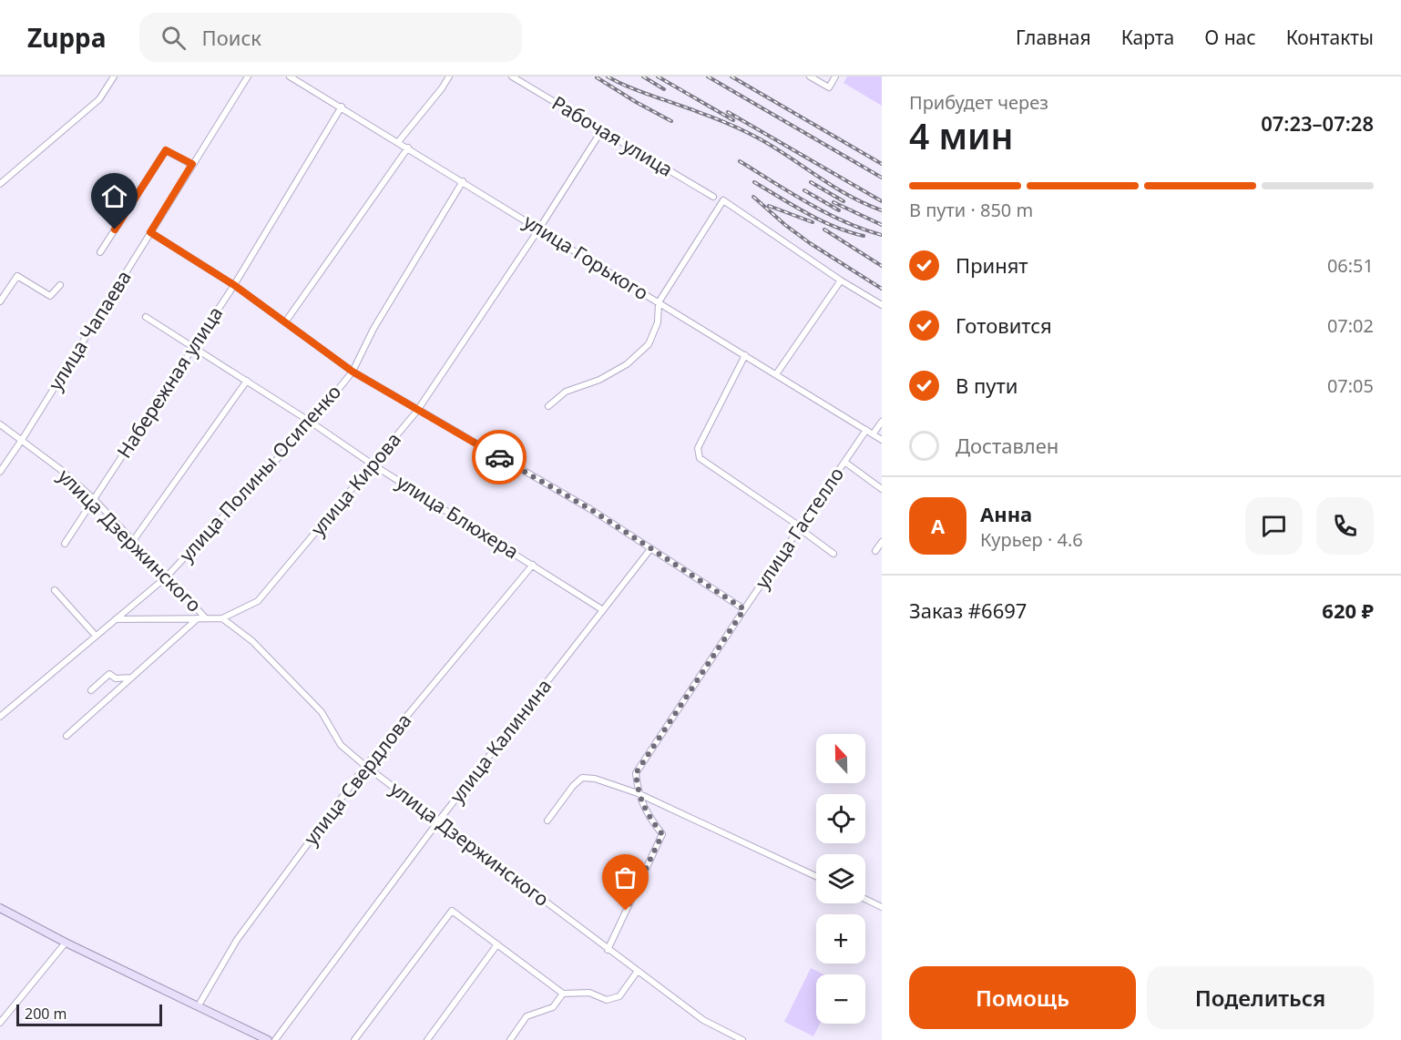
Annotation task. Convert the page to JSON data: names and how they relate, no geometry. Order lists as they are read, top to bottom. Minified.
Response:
{"streets":{"street":["Рабочая улица","улица Горького","улица Чапаева","Набережная улица","улица Полины Осипенко","улица Кирова","улица Блюхера","улица Гастелло","улица Дзержинского","улица Калинина","улица Свердлова"]},"crossings":[["Рабочая улица","улица Кирова"],["улица Горького","Набережная улица"],["улица Горького","улица Полины Осипенко"],["улица Горького","улица Кирова"],["улица Горького","улица Гастелло"],["улица Чапаева","улица Дзержинского"],["Набережная улица","улица Блюхера"],["Набережная улица","улица Дзержинского"],["улица Полины Осипенко","улица Кирова"],["улица Полины Осипенко","улица Блюхера"],["улица Полины Осипенко","улица Дзержинского"],["улица Кирова","улица Блюхера"],["улица Кирова","улица Дзержинского"],["улица Блюхера","улица Калинина"],["улица Блюхера","улица Свердлова"],["улица Гастелло","улица Дзержинского"],["улица Дзержинского","улица Калинина"],["улица Дзержинского","улица Свердлова"]],"scale_bar":"200 m","north":"top","page":{"header":"Zuppa","search":"Поиск","nav":["Главная","Карта","О нас","Контакты"],"heading":["4 мин","Прибудет через","07:23–07:28"],"panel":["Анна","Курьер · 4.6","Заказ #6697","620 ₽"],"bar":"В пути · 850 m","list":[["Принят","06:51"],["Готовится","07:02"],["В пути","07:05"],"Доставлен"],"round":"А","map_buttons":["+","−"],"buttons":["Помощь","Поделиться"],"scale":"200 m"}}
